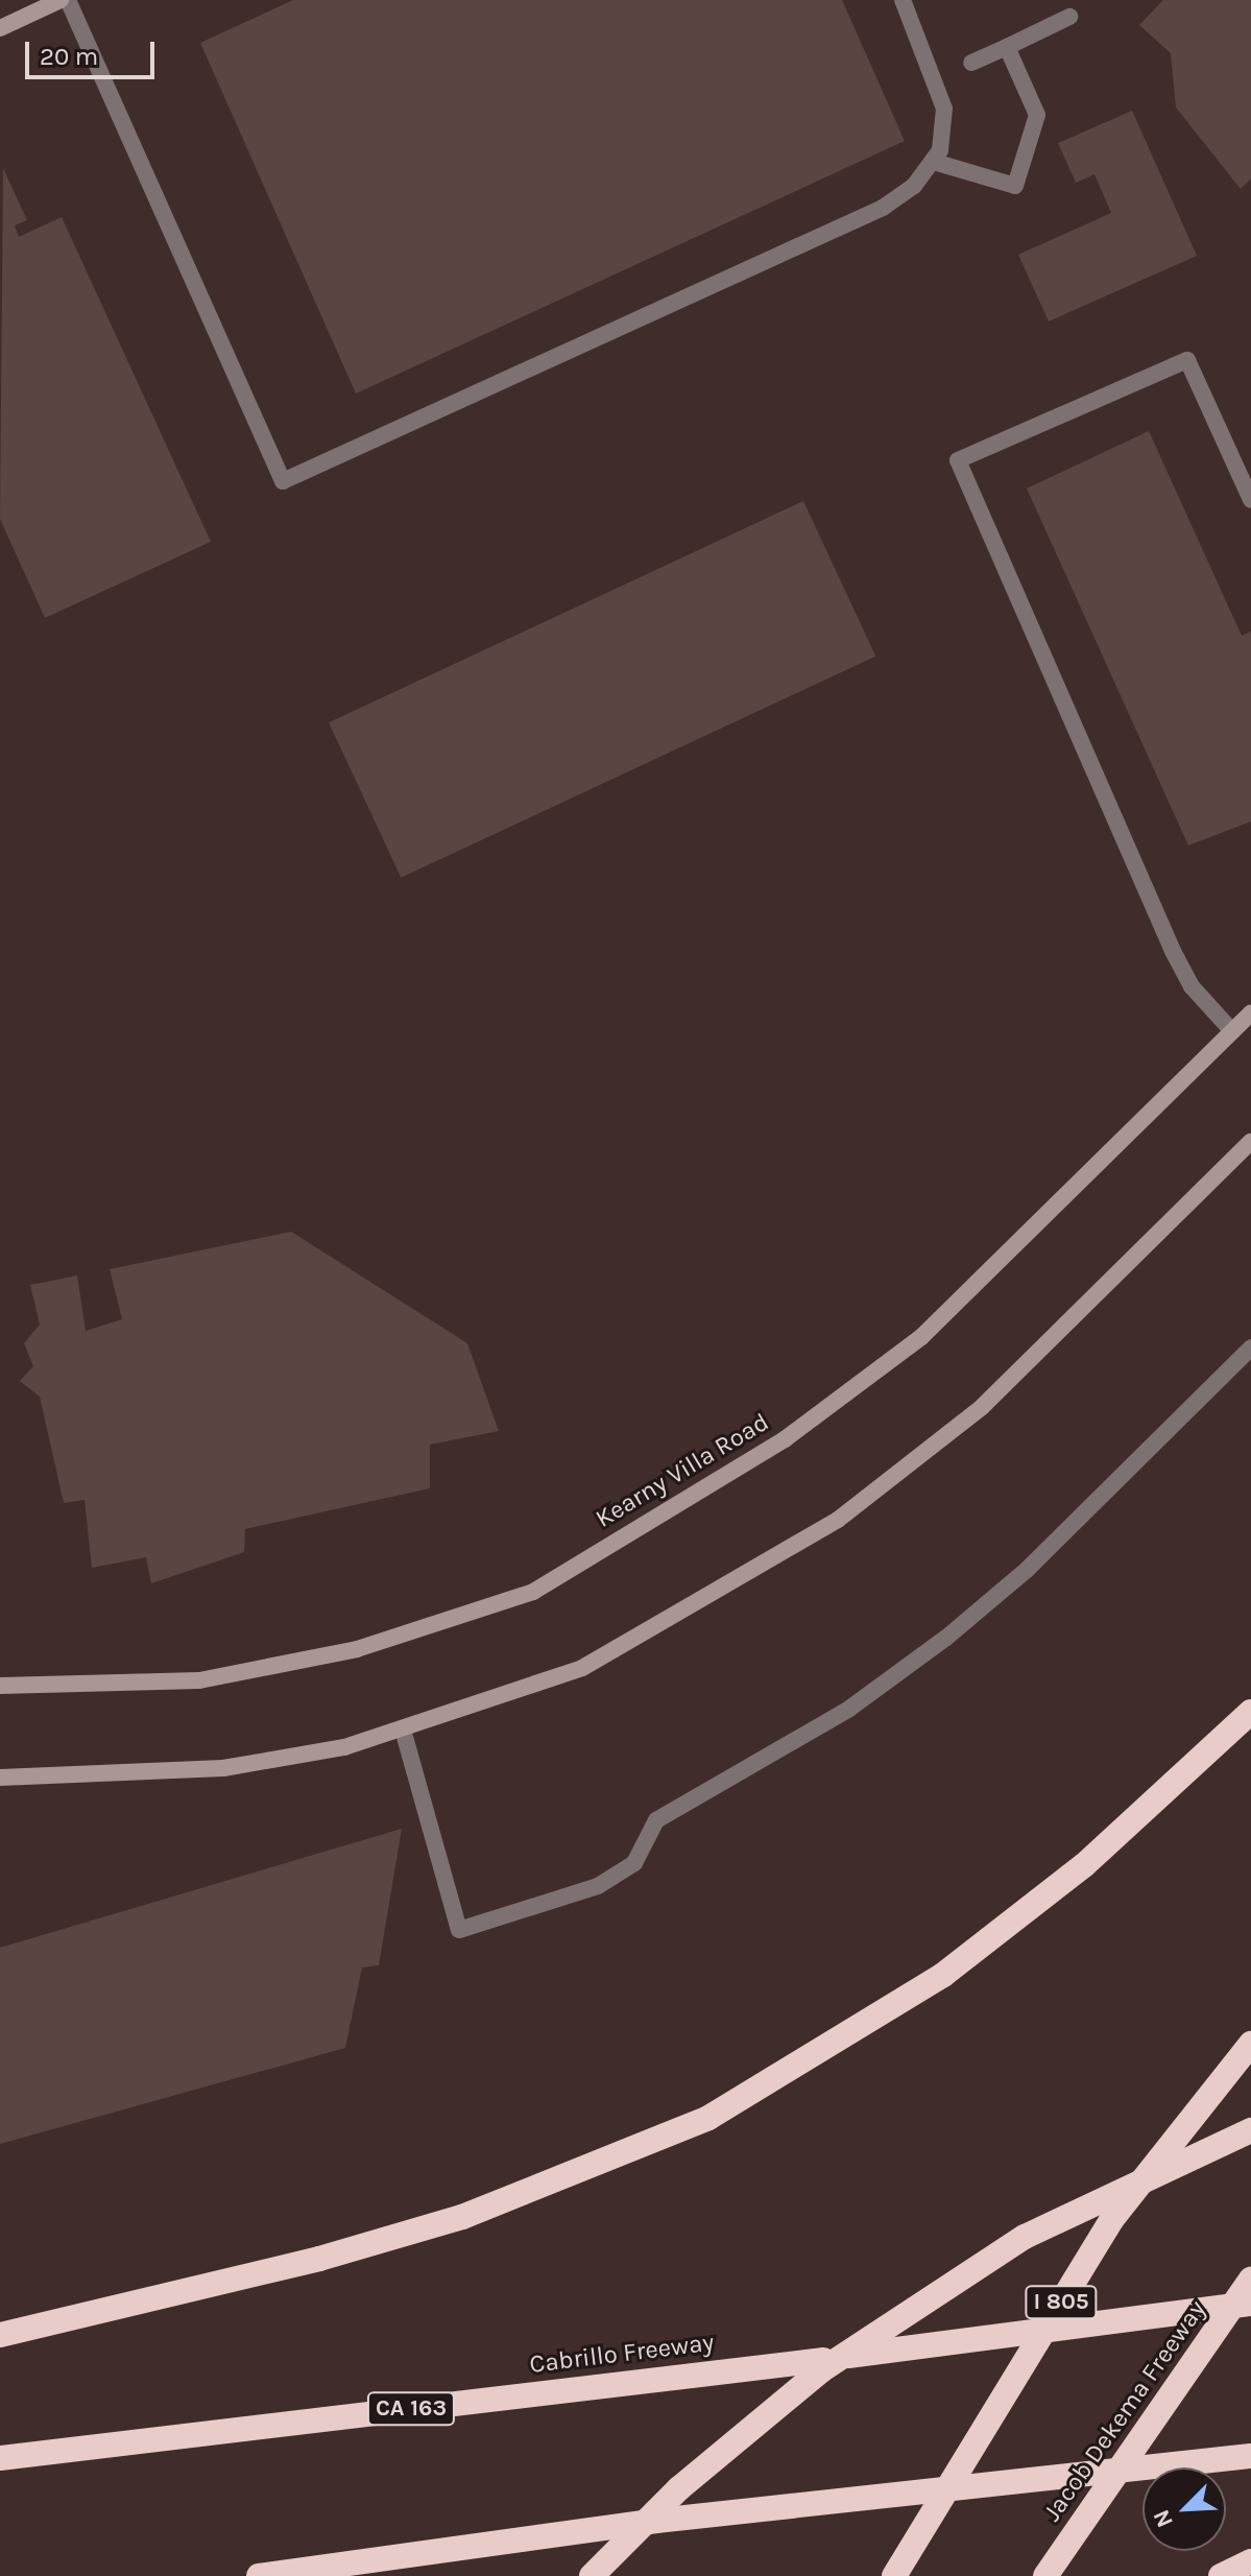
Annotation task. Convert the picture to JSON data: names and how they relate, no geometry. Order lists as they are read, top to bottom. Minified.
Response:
{"streets":{"highway":["I 805","Cabrillo Freeway","CA 163","Jacob Dekema Freeway"],"main road":["Kearny Villa Road"]},"scale_bar":"20 m","north":"bottom left"}
